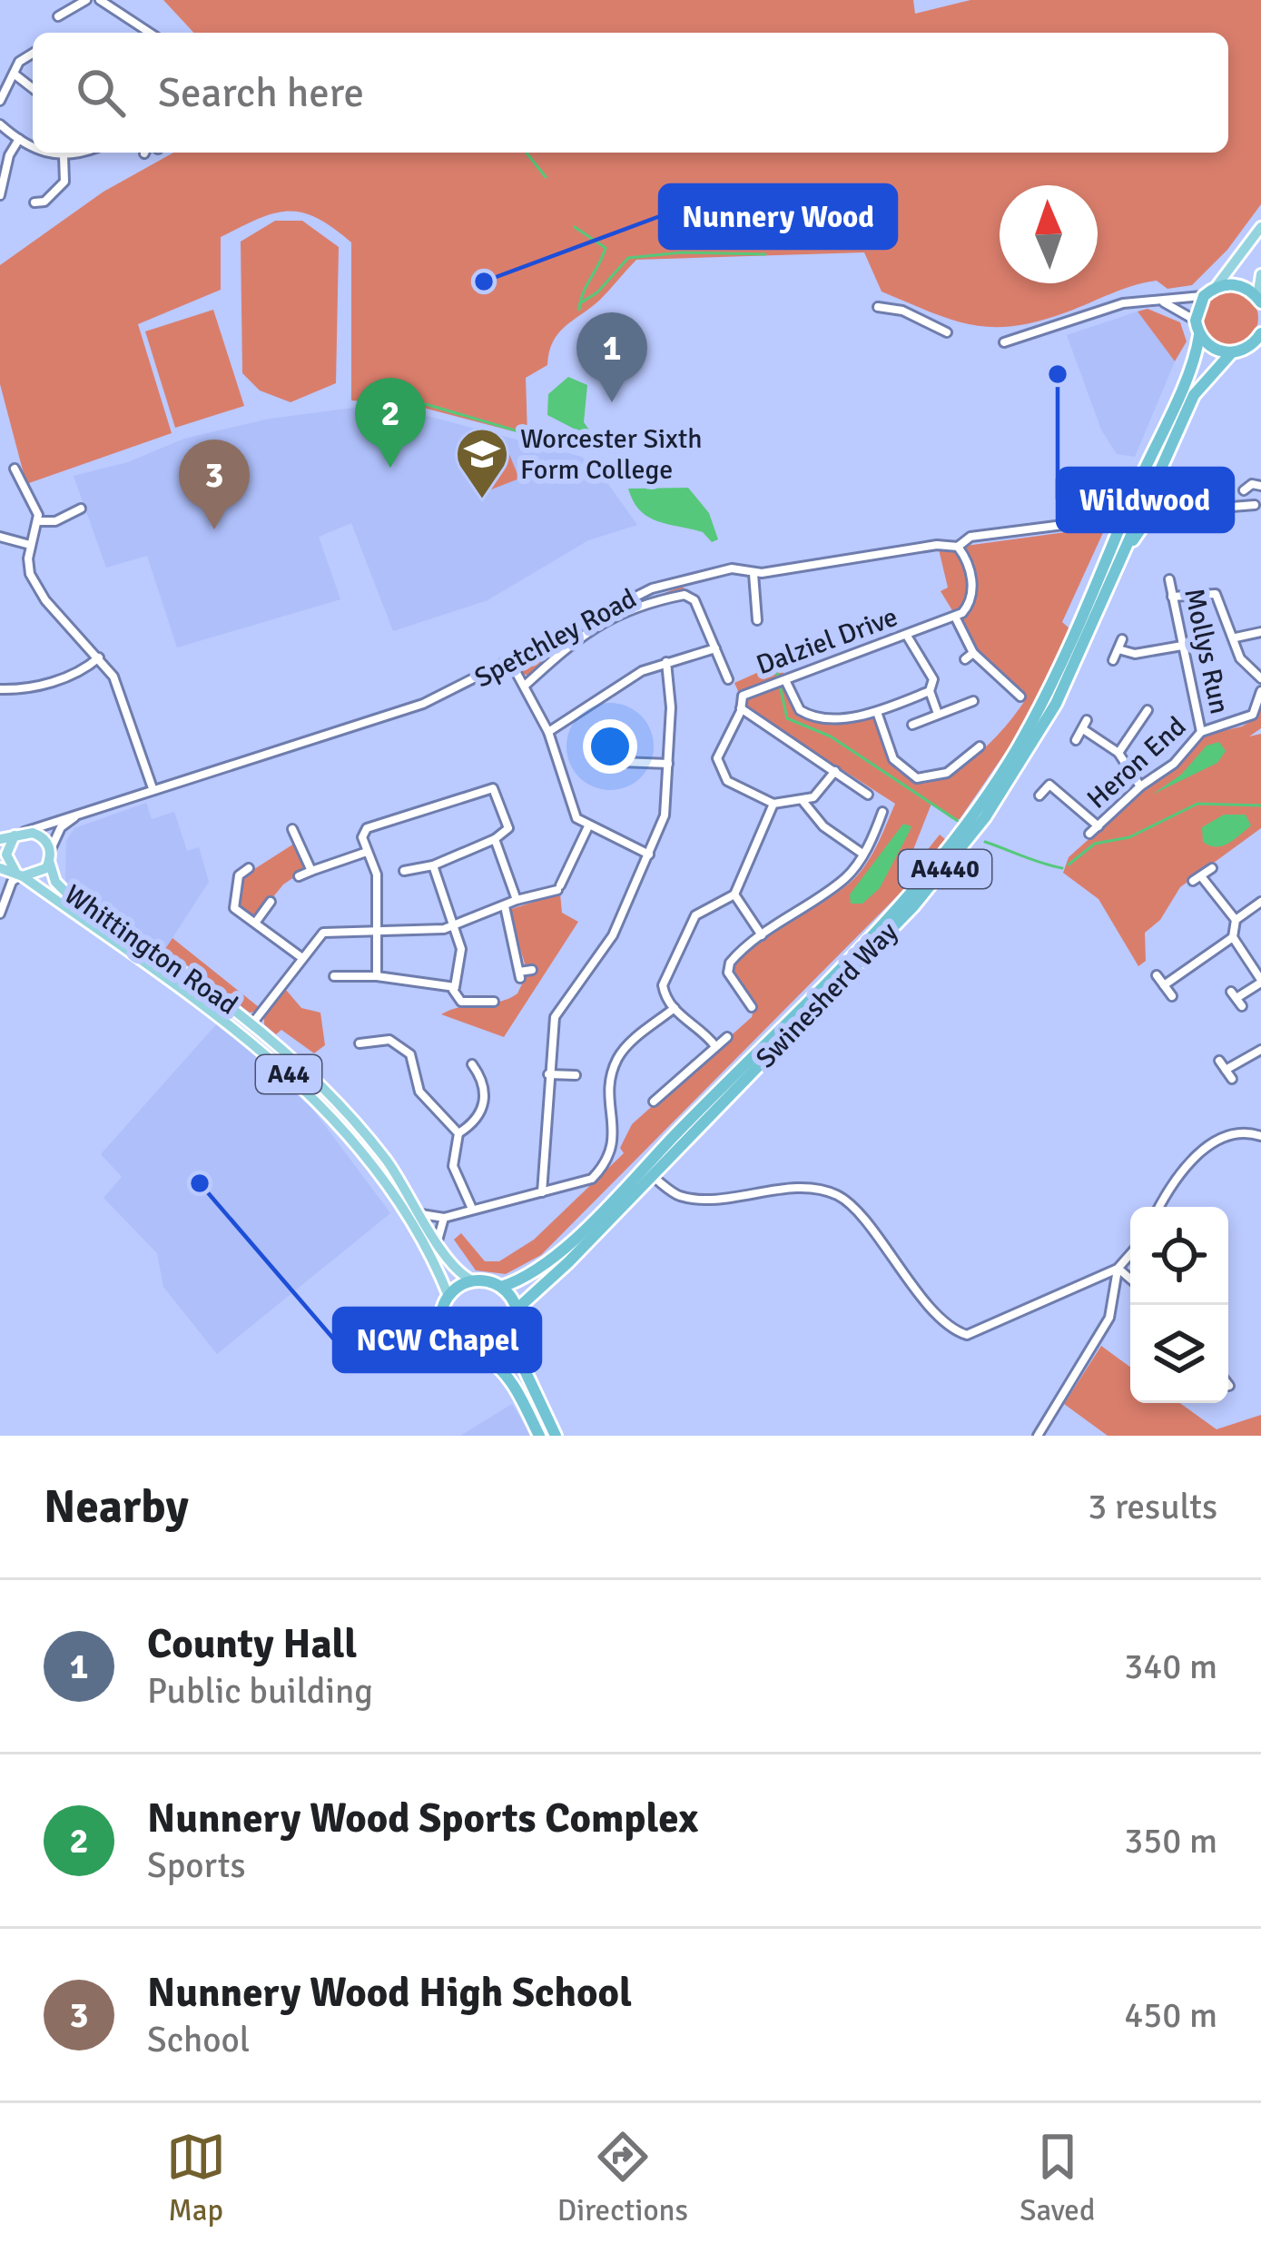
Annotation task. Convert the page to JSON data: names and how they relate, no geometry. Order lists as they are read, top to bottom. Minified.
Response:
{"streets":{"highway":["A4440","Swinesherd Way"],"main road":["Spetchley Road","Whittington Road","A44"],"street":["Dalziel Drive","Mollys Run","Heron End"]},"crossings":[["Spetchley Road","Whittington Road"],["Spetchley Road","A44"],["Mollys Run","Heron End"],["Whittington Road","Swinesherd Way"],["Whittington Road","A44"]],"places":{"other":["Nunnery Wood","Wildwood","NCW Chapel"],"school or university":["Worcester Sixth Form College"]},"north":"top","page":{"search":"Search here","pins":["1","2","3"],"heading":["Nearby","3 results"],"list":[{"mark":"1","name":"County Hall","note":"Public building","value":"340 m"},{"mark":"2","name":"Nunnery Wood Sports Complex","note":"Sports","value":"350 m"},{"mark":"3","name":"Nunnery Wood High School","note":"School","value":"450 m"}],"nav":["Map","Directions","Saved"]}}
